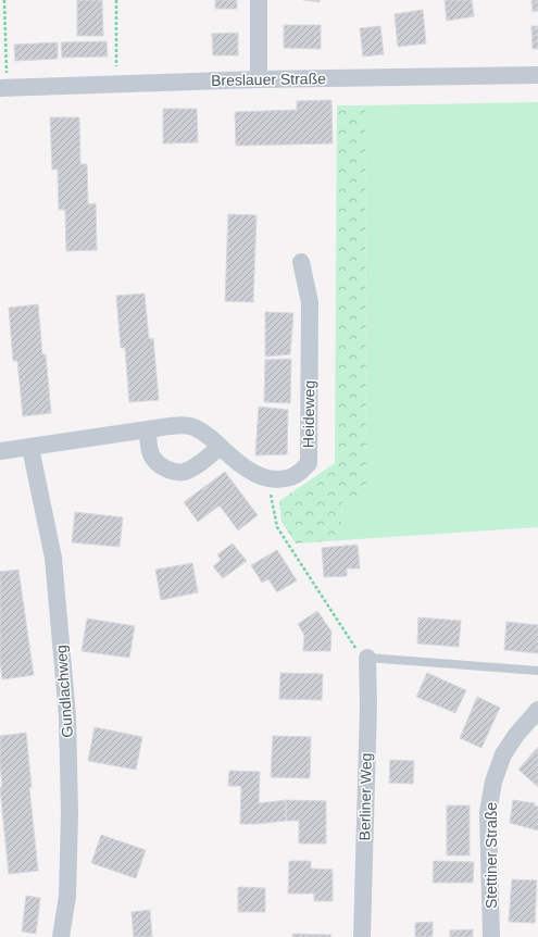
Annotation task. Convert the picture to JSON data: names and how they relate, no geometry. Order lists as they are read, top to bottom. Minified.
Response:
{"streets":{"street":["Breslauer Straße","Heideweg","Gundlachweg","Berliner Weg","Stettiner Straße"]}}
